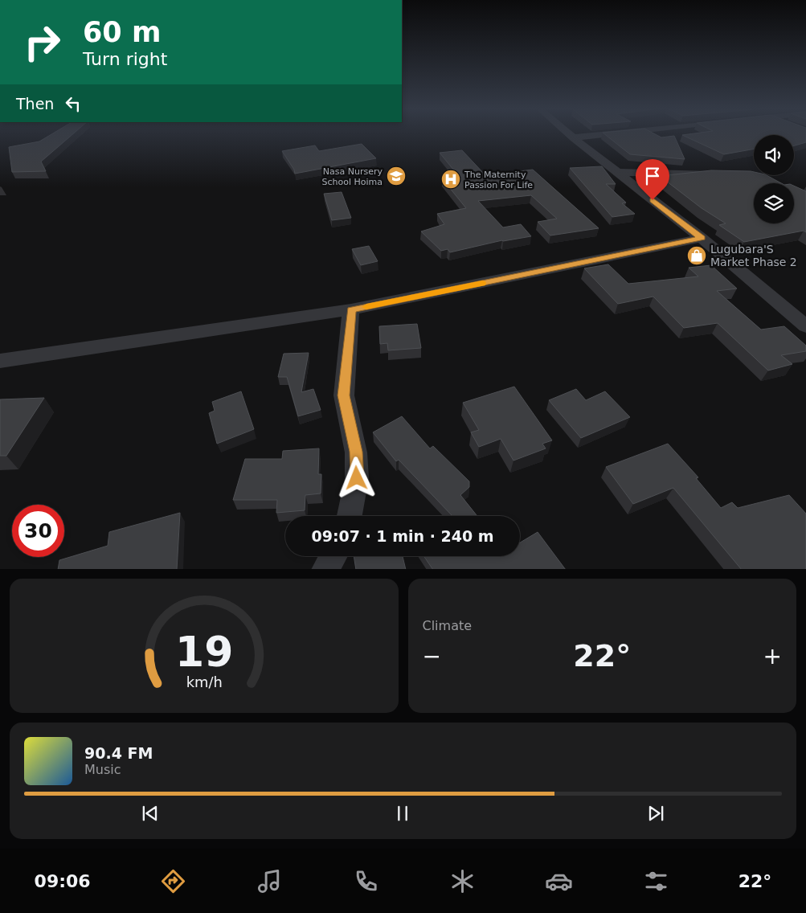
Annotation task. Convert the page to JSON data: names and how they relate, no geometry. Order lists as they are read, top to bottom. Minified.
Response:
{"places":{"school or university":["Nasa Nursery School Hoima"],"hospital":["The Maternity Passion For Life"],"shop":["Lugubara'S Market Phase 2"]},"page":{"turn":["60 m","Turn right"],"then":"Then","limit":"30","trip":"09:07 · 1 min · 240 m","tile":"Climate","heat":["−","22°","+"],"song":["90.4 FM","Music"],"tabs":["09:06","22°"],"gauge":["19","km/h"]}}
